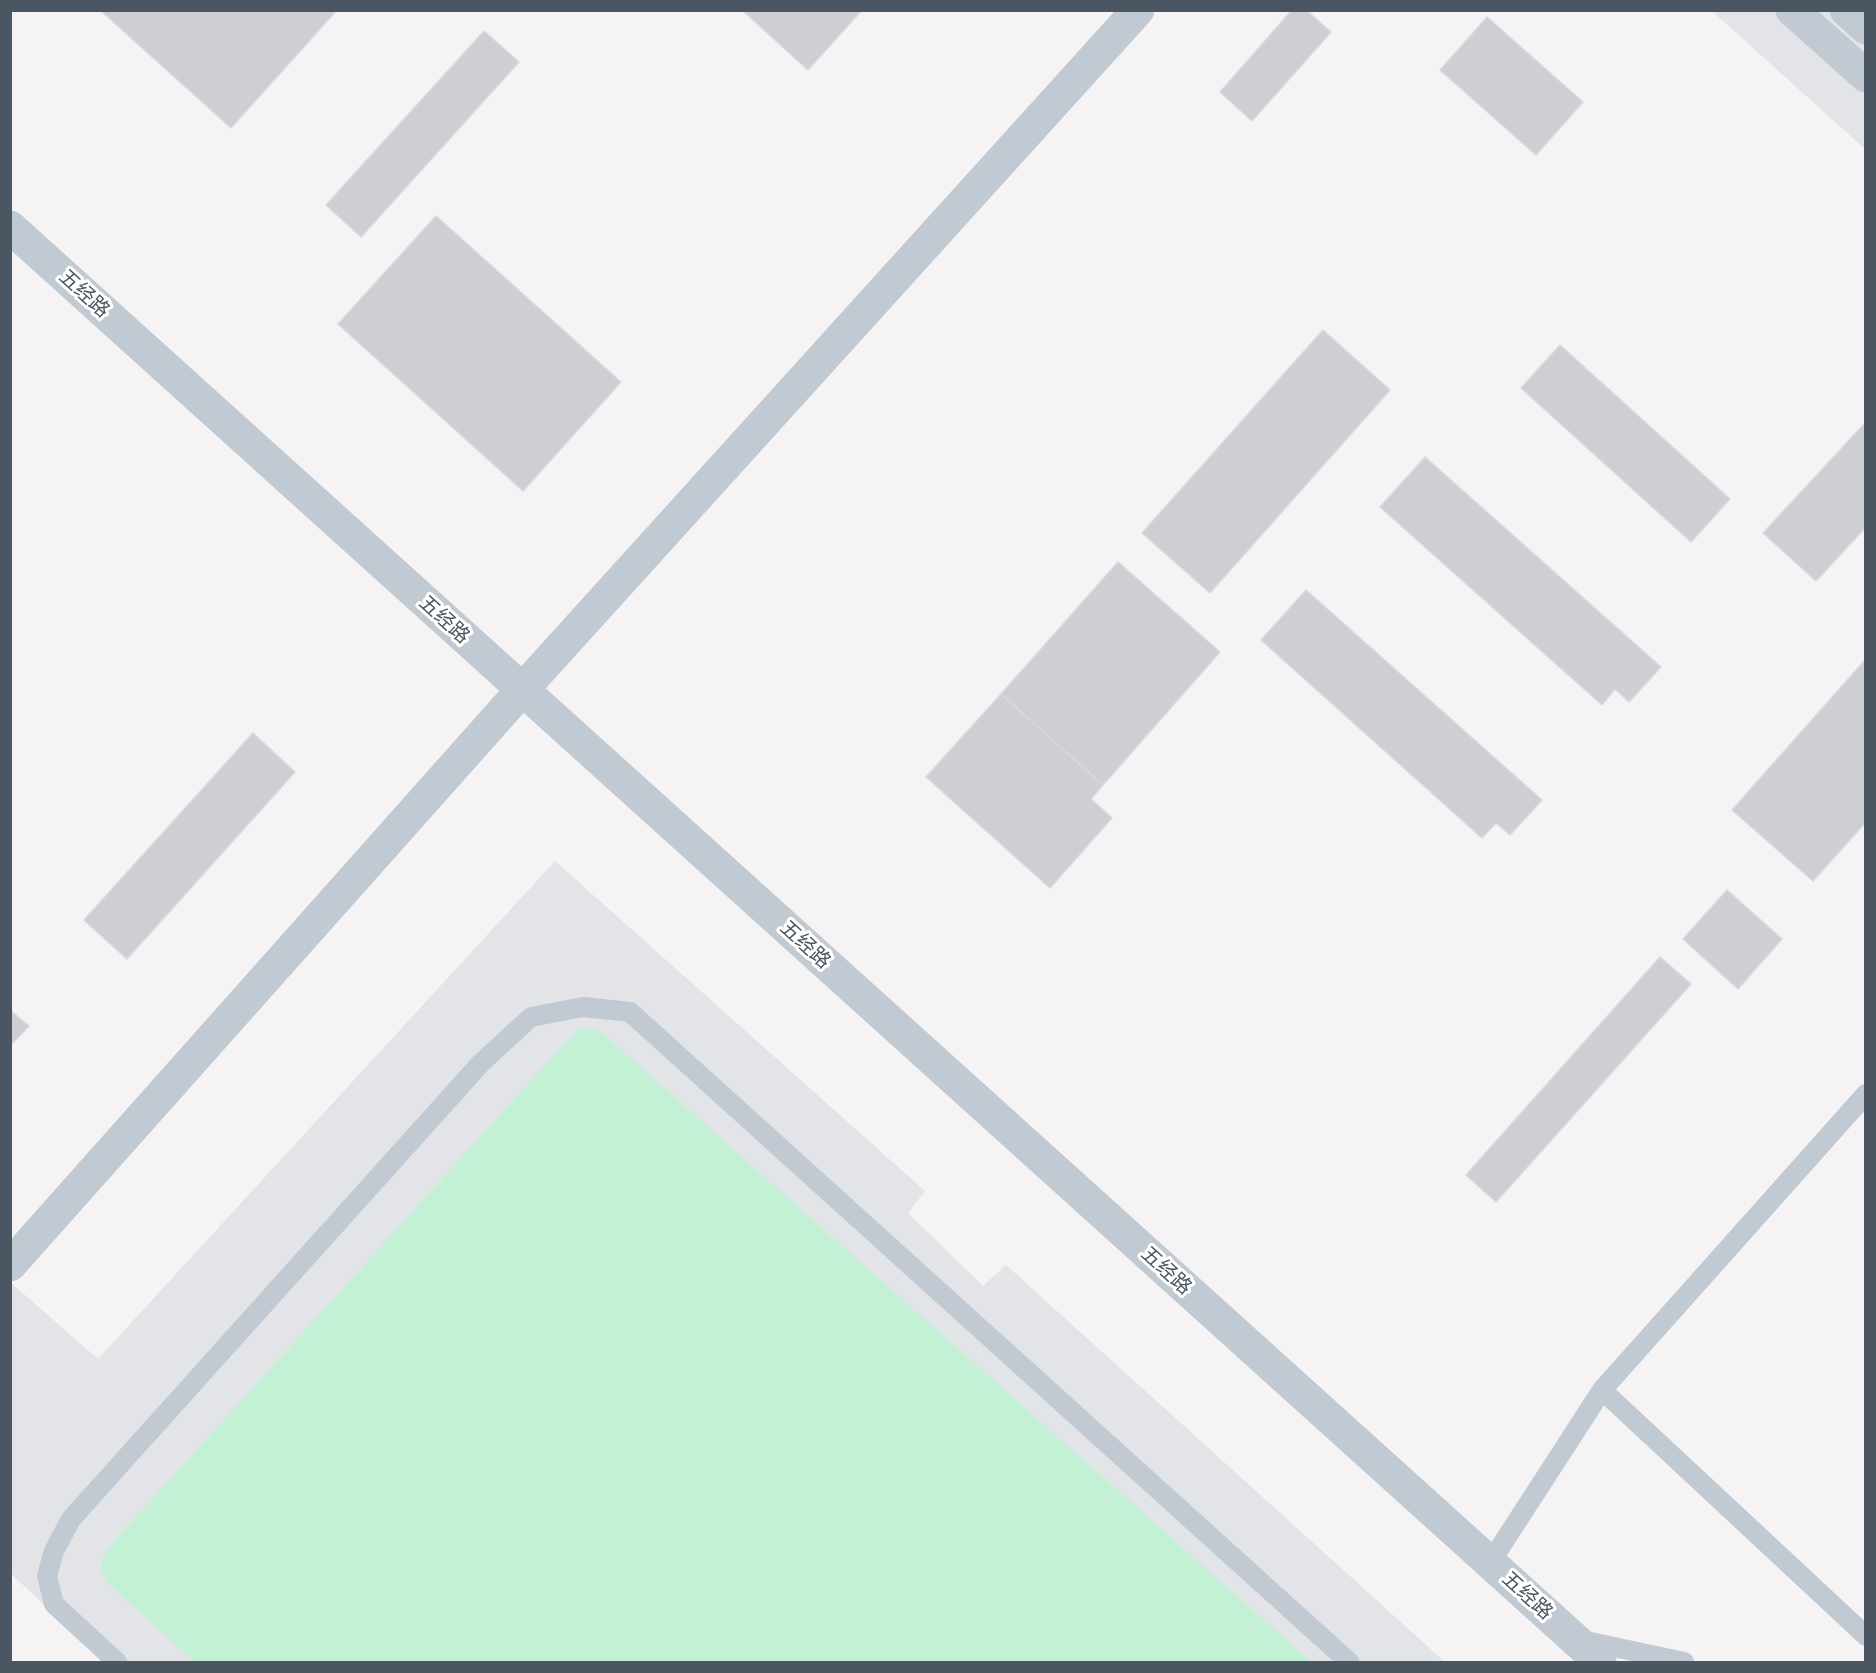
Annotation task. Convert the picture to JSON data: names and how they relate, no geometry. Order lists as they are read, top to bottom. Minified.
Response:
{"streets":{"street":["五经路"]}}
